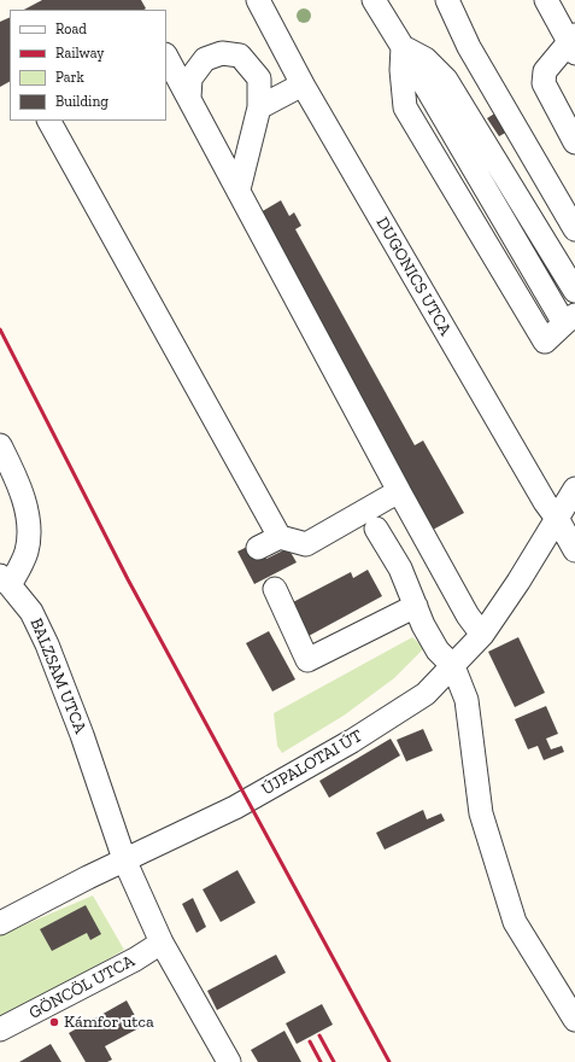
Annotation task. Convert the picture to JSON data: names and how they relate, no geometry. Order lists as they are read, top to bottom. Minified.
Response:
{"streets":{"street":["DUGONICS UTCA","BALZSAM UTCA","ÚJPALOTAI ÚT","GÖNCÖL UTCA"]},"crossings":[["DUGONICS UTCA","ÚJPALOTAI ÚT"],["BALZSAM UTCA","ÚJPALOTAI ÚT"]],"places":["Kámfor utca"],"legend":["Road","Railway","Park","Building"]}
